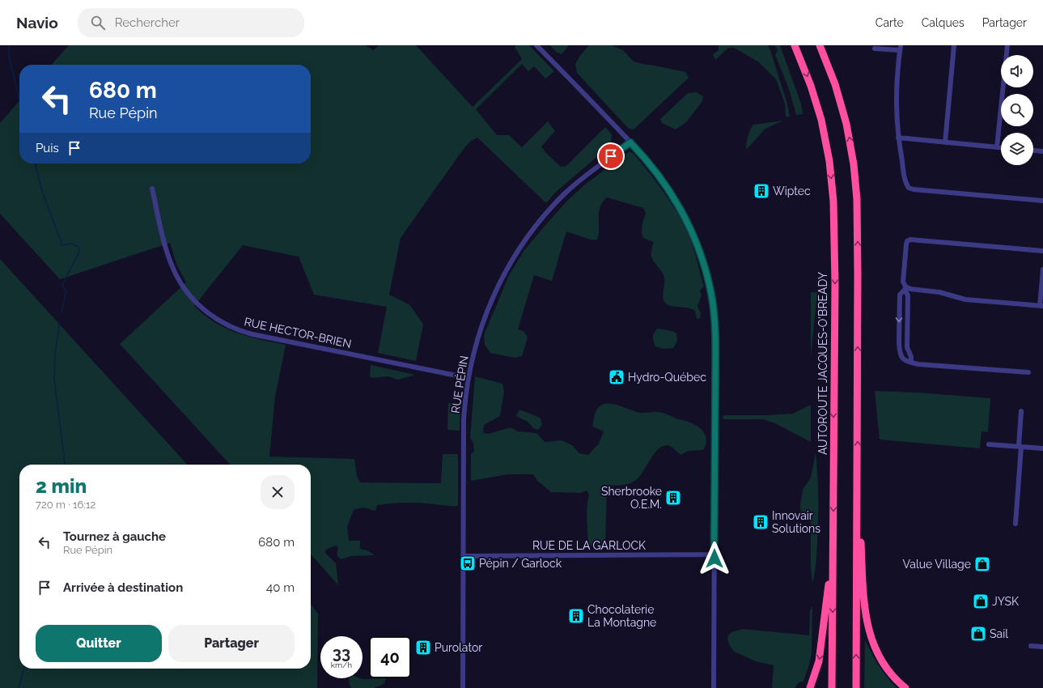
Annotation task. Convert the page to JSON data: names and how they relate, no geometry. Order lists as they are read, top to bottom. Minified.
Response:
{"streets":{"highway":["AUTOROUTE JACQUES-O'BREADY"],"street":["RUE HECTOR-BRIEN","RUE PÉPIN","RUE DE LA GARLOCK"]},"crossings":[["RUE HECTOR-BRIEN","RUE PÉPIN"],["RUE PÉPIN","RUE DE LA GARLOCK"]],"places":{"building":["Wiptec","Sherbrooke O.E.M.","Innovair Solutions","Chocolaterie La Montagne","Purolator"],"public building":["Hydro-Québec"],"bus stop":["Pépin / Garlock"],"shop":["Value Village","JYSK","Sail"]},"page":{"header":"Navio","search":"Rechercher","nav":["Carte","Calques","Partager"],"turn":["680 m","Rue Pépin"],"then":"Puis","heading":["2 min","720 m · 16:12"],"list":[{"name":"Tournez à gauche","note":"Rue Pépin","value":"680 m"},{"name":"Arrivée à destination","value":"40 m"}],"buttons":["Quitter","Partager"],"speed":"33 km/h","limit":"40"}}
